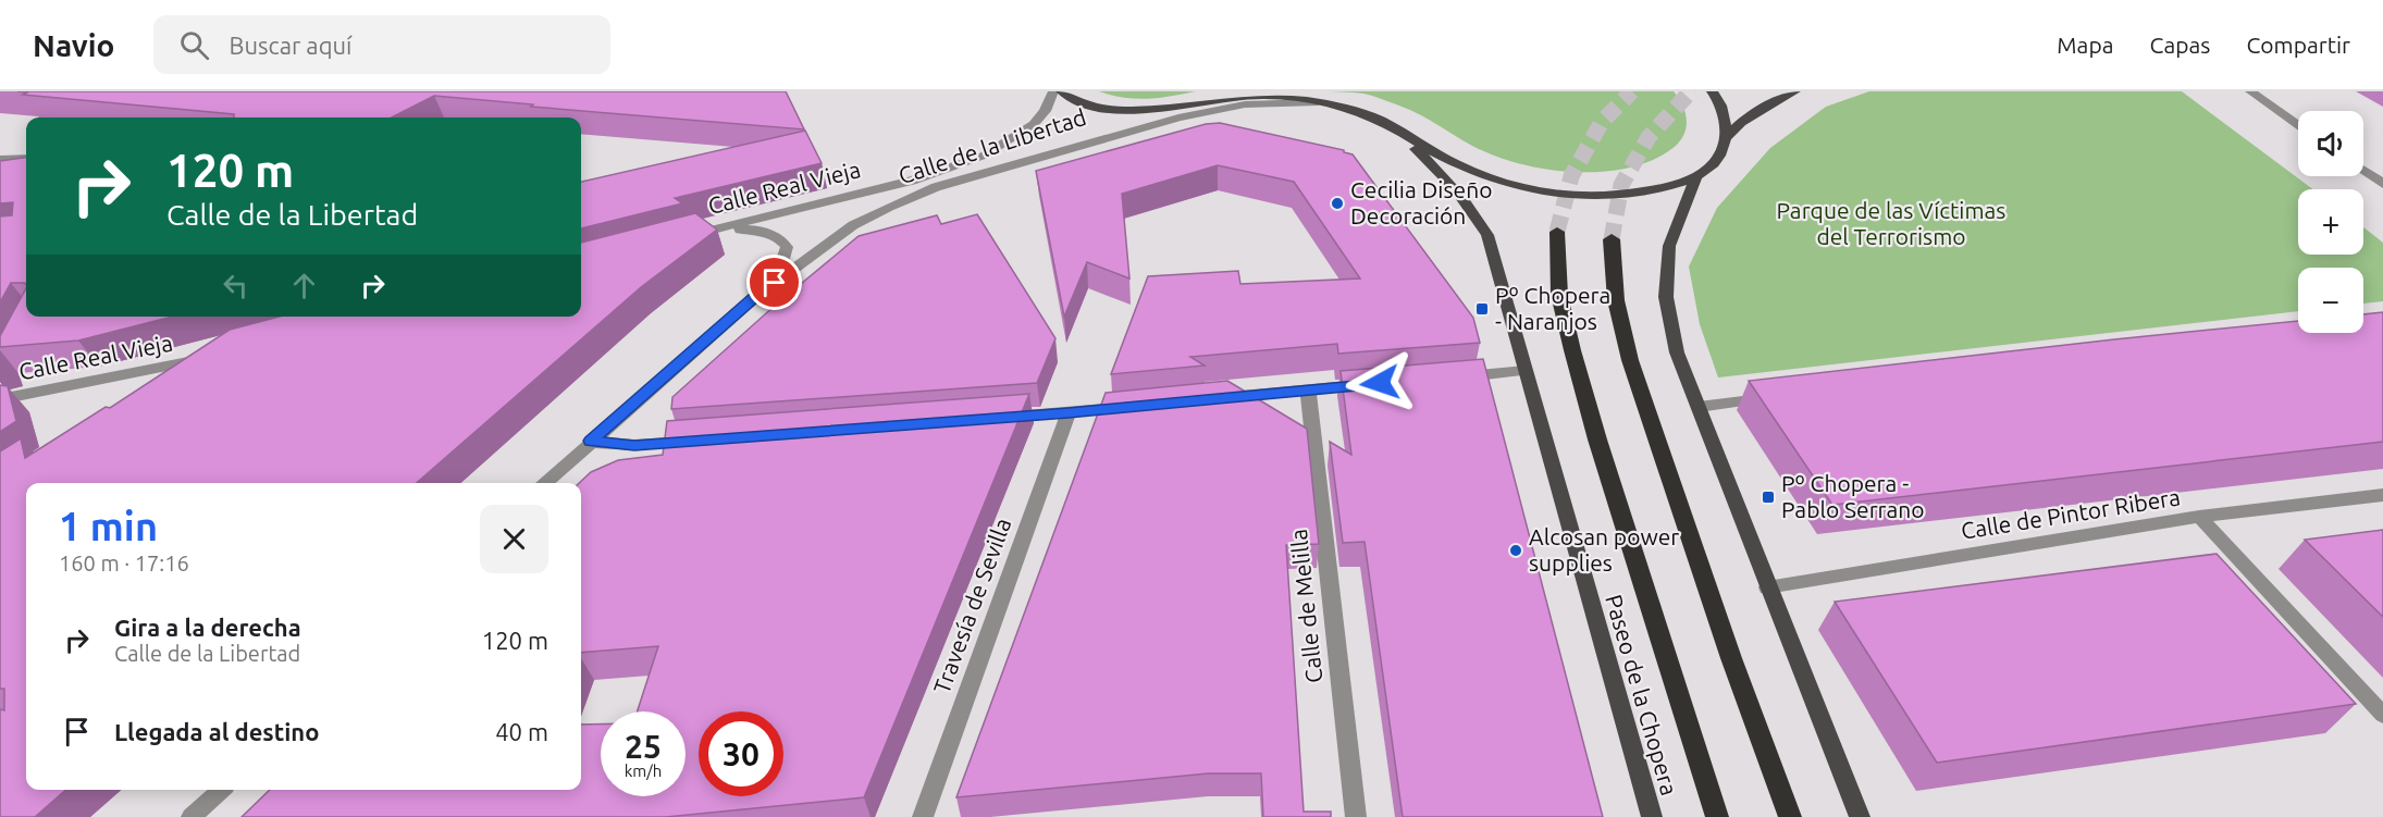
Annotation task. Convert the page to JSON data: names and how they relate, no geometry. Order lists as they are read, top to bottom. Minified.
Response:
{"streets":{"main road":["Paseo de la Chopera"],"street":["Calle de la Libertad","Calle Real Vieja","Calle de Pintor Ribera","Travesía de Sevilla","Calle de Melilla"]},"parks":["Parque de las Víctimas del Terrorismo"],"places":{"other":["Cecilia Diseño Decoración","Alcosan power supplies"],"transit":["Pº Chopera - Naranjos","Pº Chopera - Pablo Serrano"]},"page":{"header":"Navio","search":"Buscar aquí","nav":["Mapa","Capas","Compartir"],"map_buttons":["+","−"],"turn":["120 m","Calle de la Libertad"],"heading":["1 min","160 m · 17:16"],"list":[{"name":"Gira a la derecha","note":"Calle de la Libertad","value":"120 m"},{"name":"Llegada al destino","value":"40 m"}],"speed":"25 km/h","limit":"30"}}
